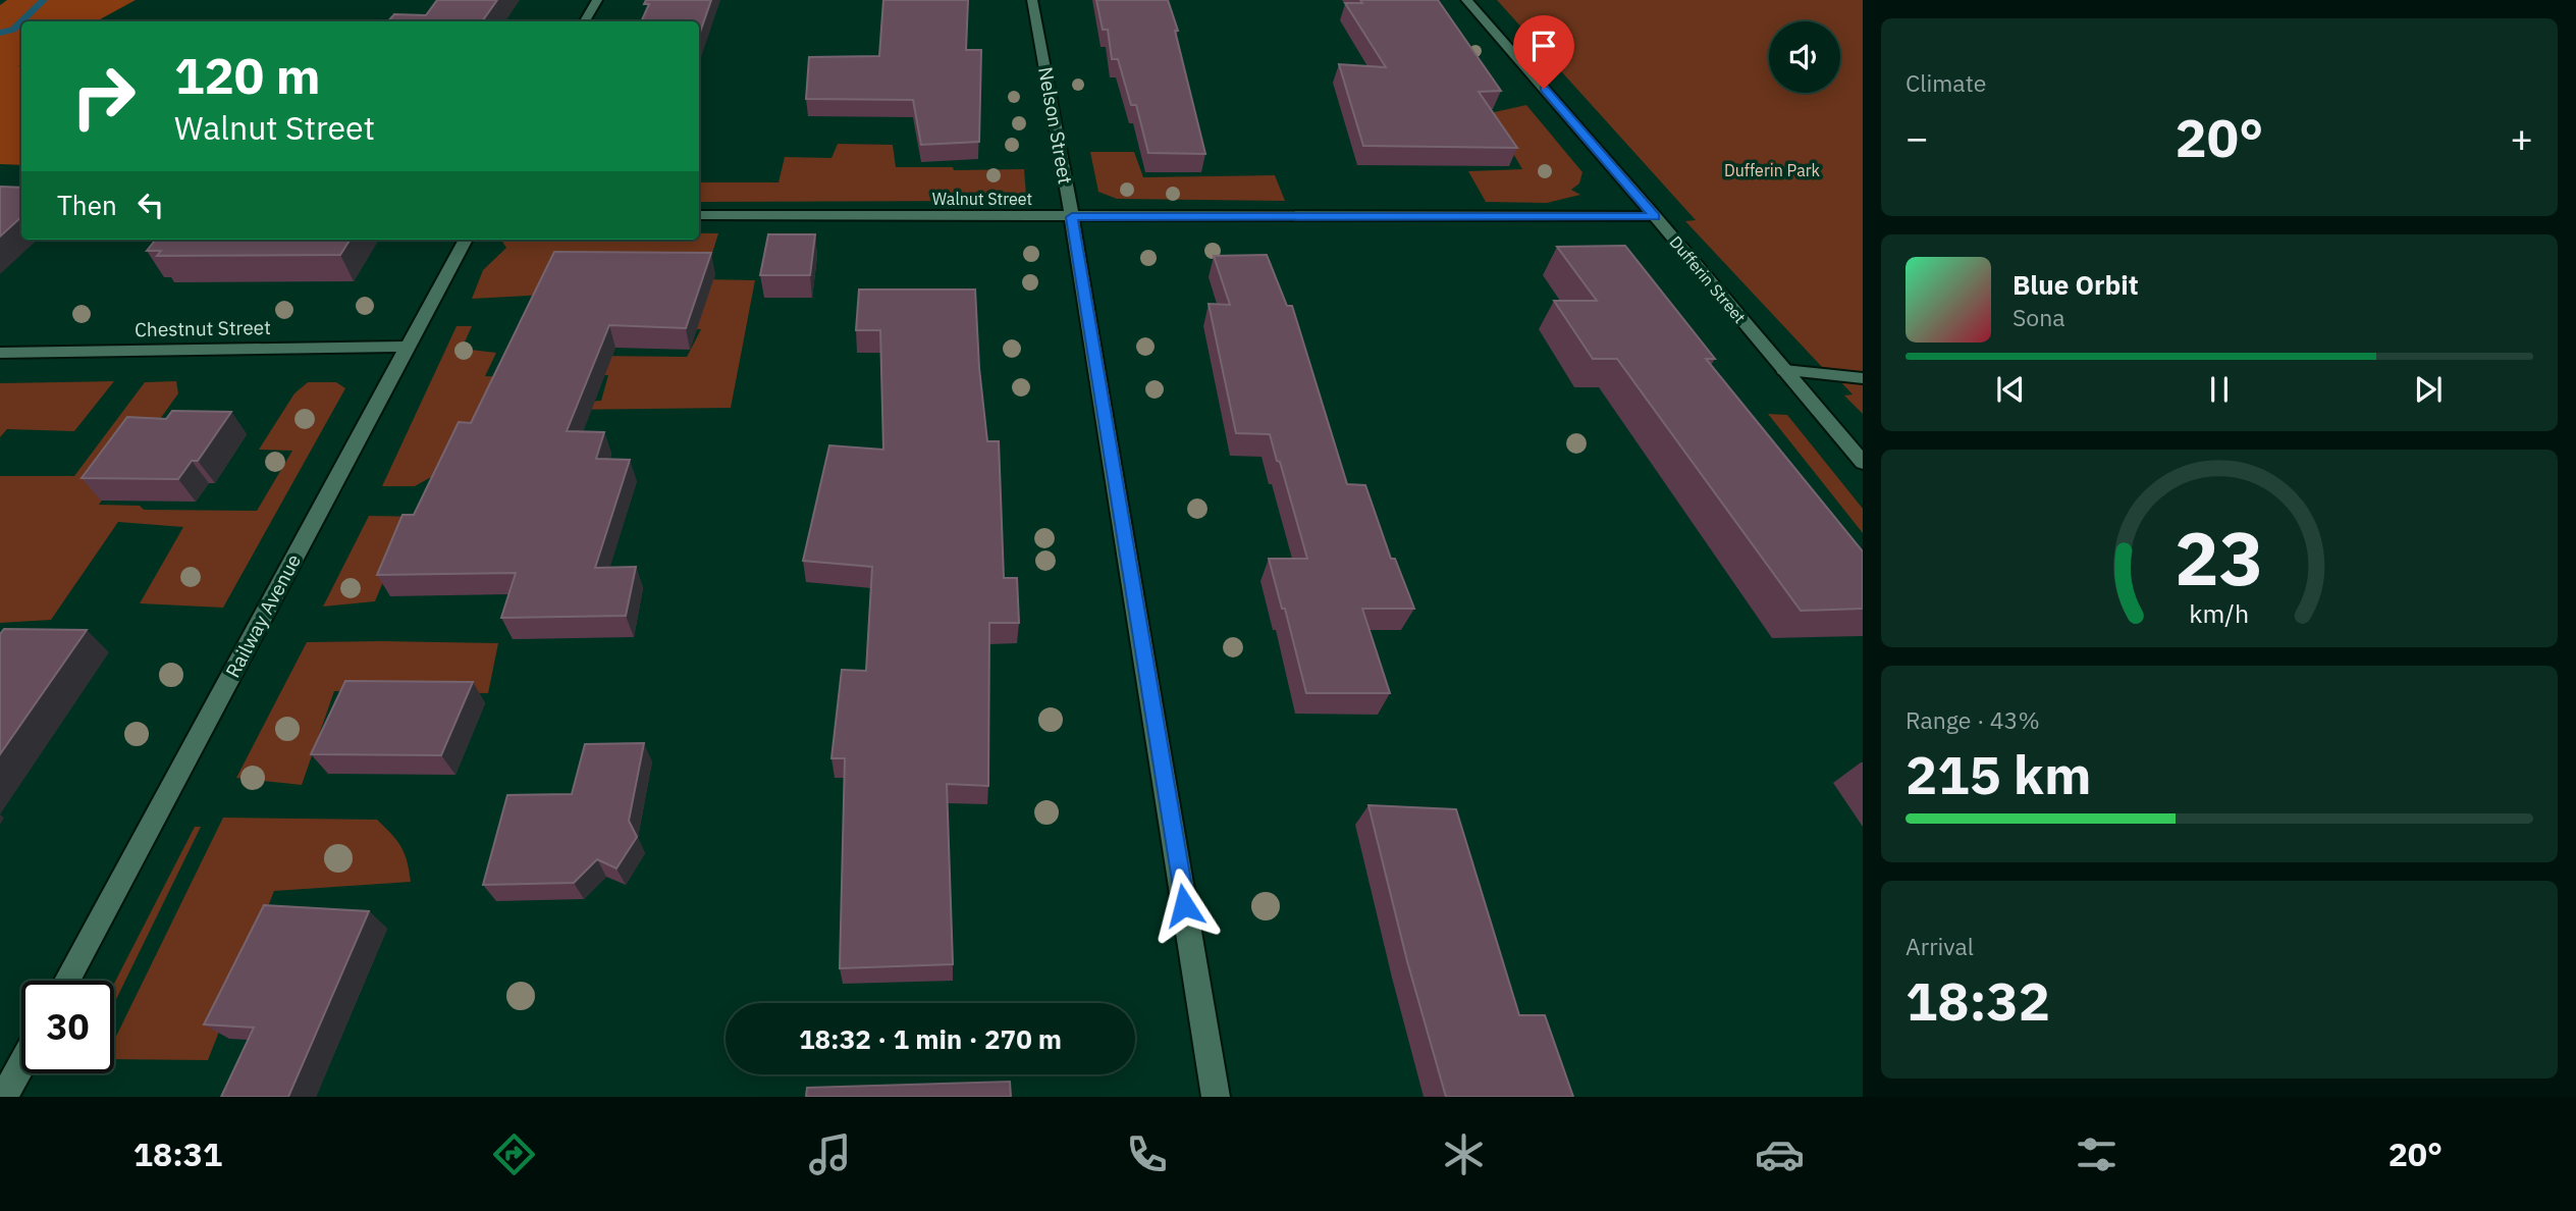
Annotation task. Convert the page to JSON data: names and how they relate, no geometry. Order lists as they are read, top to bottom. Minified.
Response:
{"streets":{"street":["Nelson Street","Walnut Street","Dufferin Street","Chestnut Street","Railway Avenue"]},"crossings":[["Nelson Street","Walnut Street"],["Walnut Street","Dufferin Street"],["Chestnut Street","Railway Avenue"]],"parks":["Dufferin Park"],"page":{"tile":["Climate",["Range · 43%","215 km"],["Arrival","18:32"]],"turn":["120 m","Walnut Street"],"heat":["−","20°","+"],"then":"Then","song":["Blue Orbit","Sona"],"limit":"30","trip":"18:32 · 1 min · 270 m","tabs":["18:31","20°"],"gauge":["23","km/h"]}}
